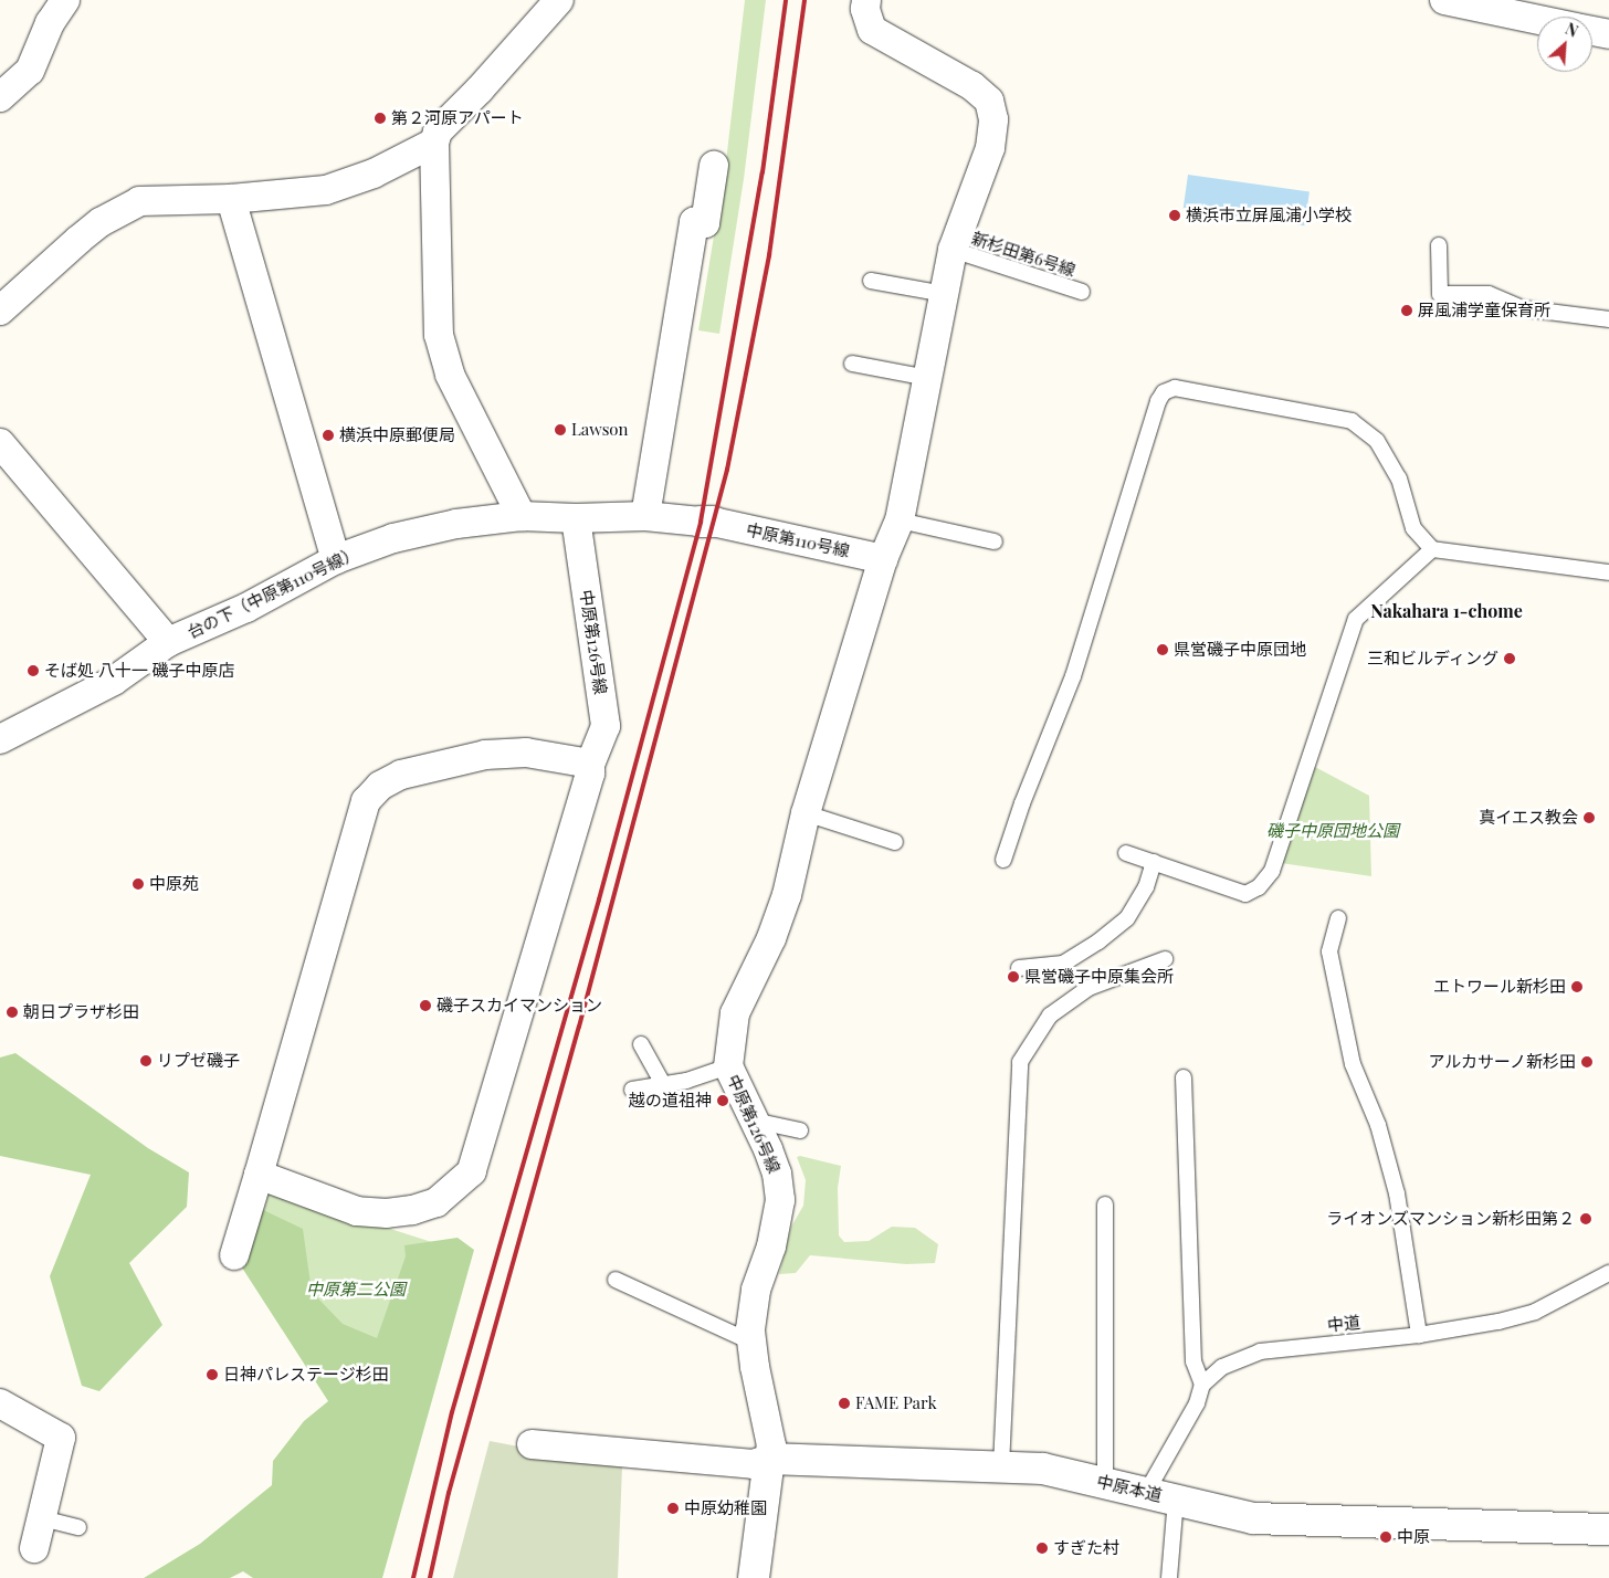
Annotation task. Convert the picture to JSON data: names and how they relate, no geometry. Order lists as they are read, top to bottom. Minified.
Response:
{"streets":{"street":["中原第110号線","台の下（中原第110号線）","中原第126号線","中原本道"],"lane":["新杉田第6号線","中道"]},"crossings":[["新杉田第6号線","中原第126号線"],["中原第110号線","台の下（中原第110号線）"],["中原第110号線","中原第126号線"],["台の下（中原第110号線）","中原第126号線"],["中原第126号線","中原本道"],["中道","中原本道"]],"districts":["Nakahara 1-chome"],"parks":["磯子中原団地公園","中原第二公園"],"places":["第２河原アパート","横浜市立屏風浦小学校","屏風浦学童保育所","Lawson","横浜中原郵便局","県営磯子中原団地","三和ビルディング","そば処 八十一 磯子中原店","真イエス教会","中原苑","県営磯子中原集会所","エトワール新杉田","磯子スカイマンション","朝日プラザ杉田","リプゼ磯子","アルカサーノ新杉田","越の道祖神","ライオンズマンション新杉田第２","日神パレステージ杉田","FAME Park","中原幼稚園","中原","すぎた村"],"north":"top right"}
